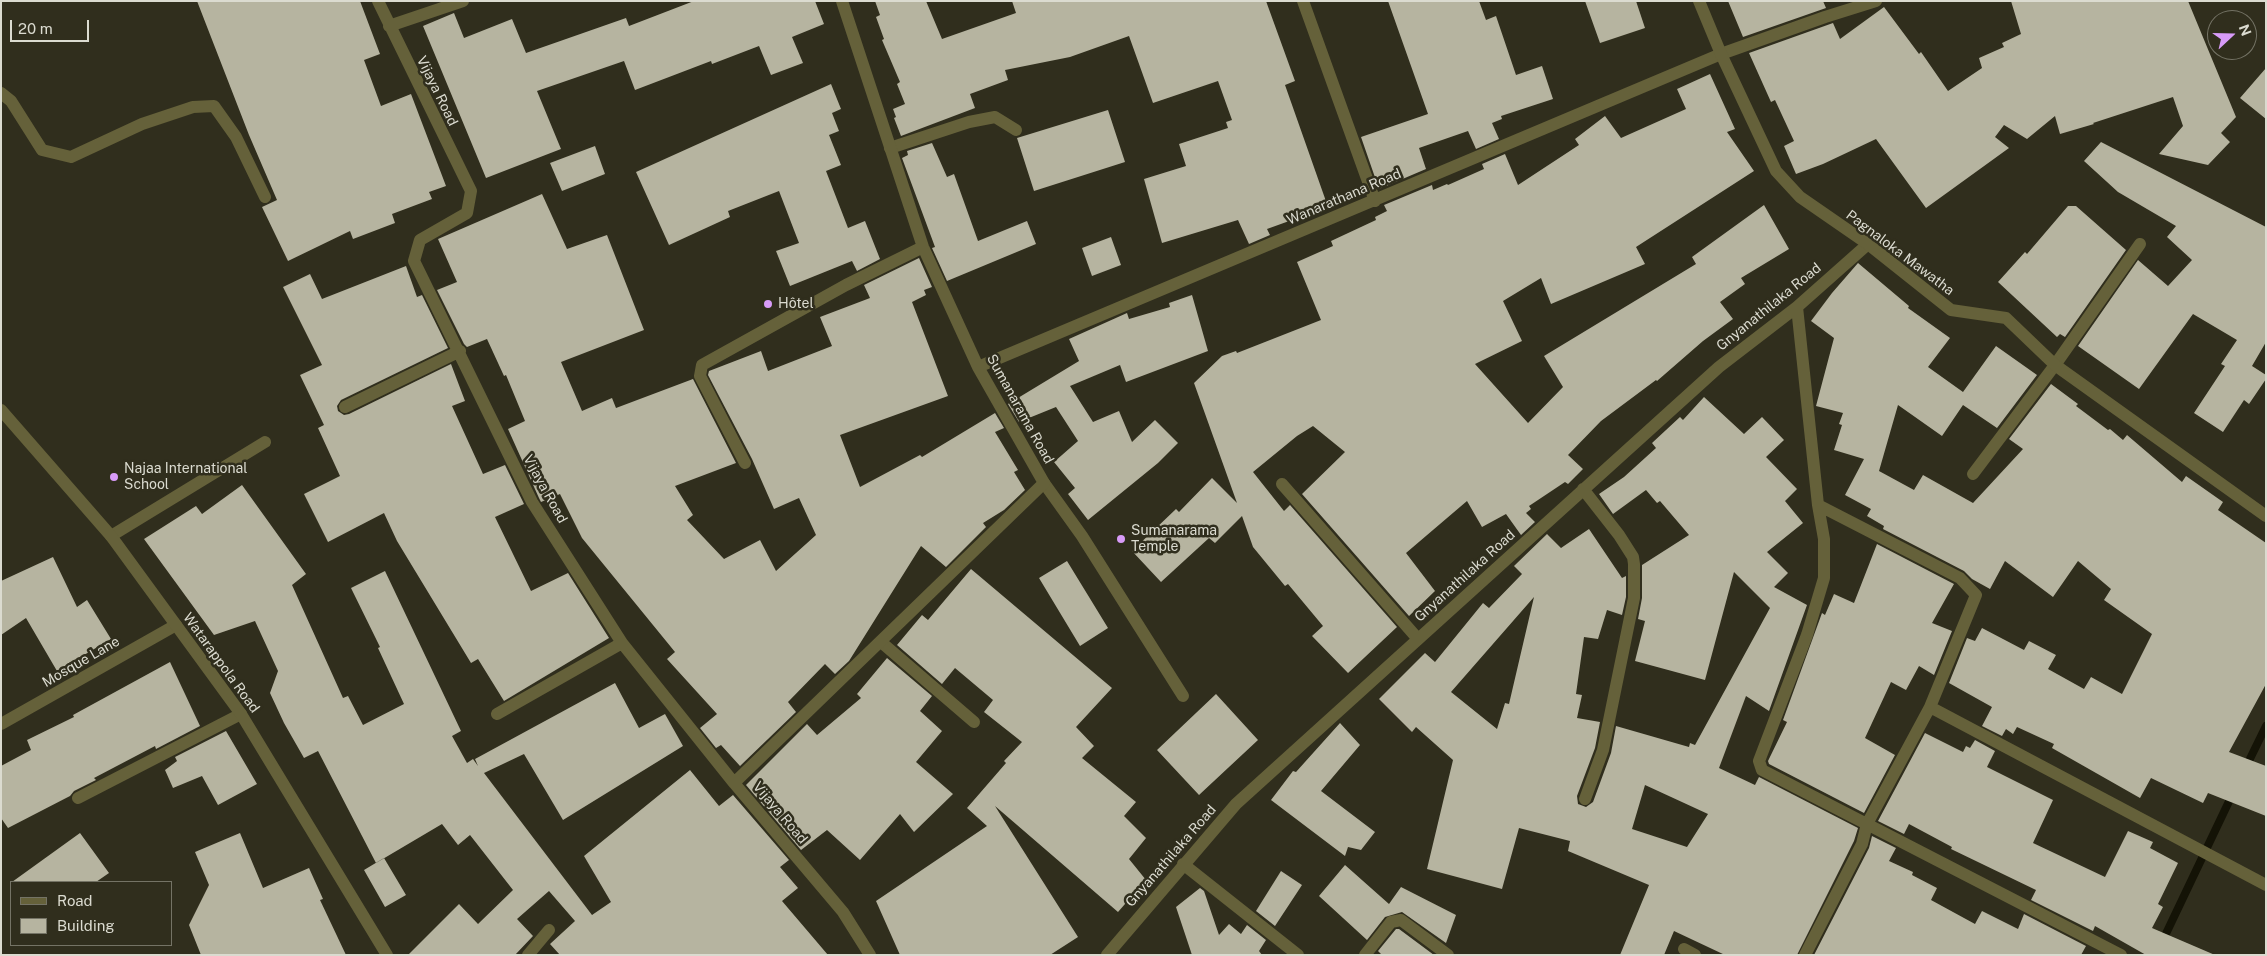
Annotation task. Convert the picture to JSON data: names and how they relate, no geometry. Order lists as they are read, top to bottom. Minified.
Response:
{"streets":{"street":["Vijaya Road","Wanarathana Road","Pagnaloka Mawatha","Gnyanathilaka Road","Sumanarama Road","Mosque Lane","Watarappola Road"]},"crossings":[["Vijaya Road","Sumanarama Road"],["Wanarathana Road","Pagnaloka Mawatha"],["Wanarathana Road","Sumanarama Road"],["Pagnaloka Mawatha","Gnyanathilaka Road"],["Mosque Lane","Watarappola Road"]],"places":["Hôtel","Najaa International School","Sumanarama Temple"],"legend":["Road","Building"],"scale_bar":"20 m","north":"right"}
